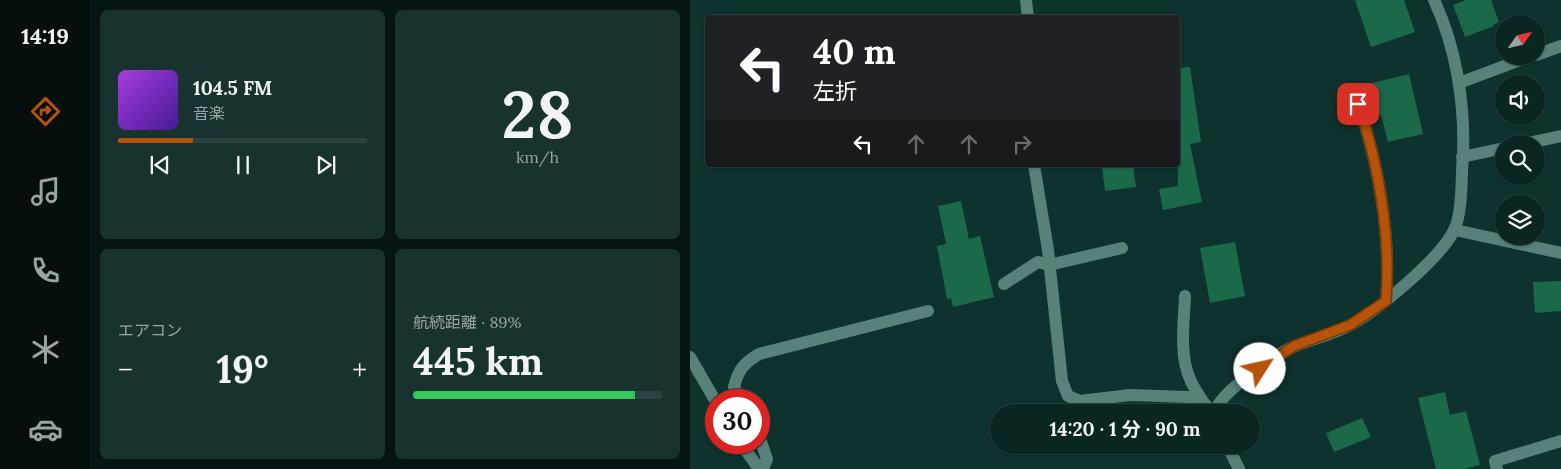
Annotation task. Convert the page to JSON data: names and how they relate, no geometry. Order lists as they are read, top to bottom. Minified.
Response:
{"north":"top right","page":{"tabs":"14:19","tile":[["28","km/h"],"エアコン",["航続距離 · 89%","445 km"]],"turn":["40 m","左折"],"song":["104.5 FM","音楽"],"heat":["−","19°","+"],"limit":"30","trip":"14:20 · 1 分 · 90 m"}}
